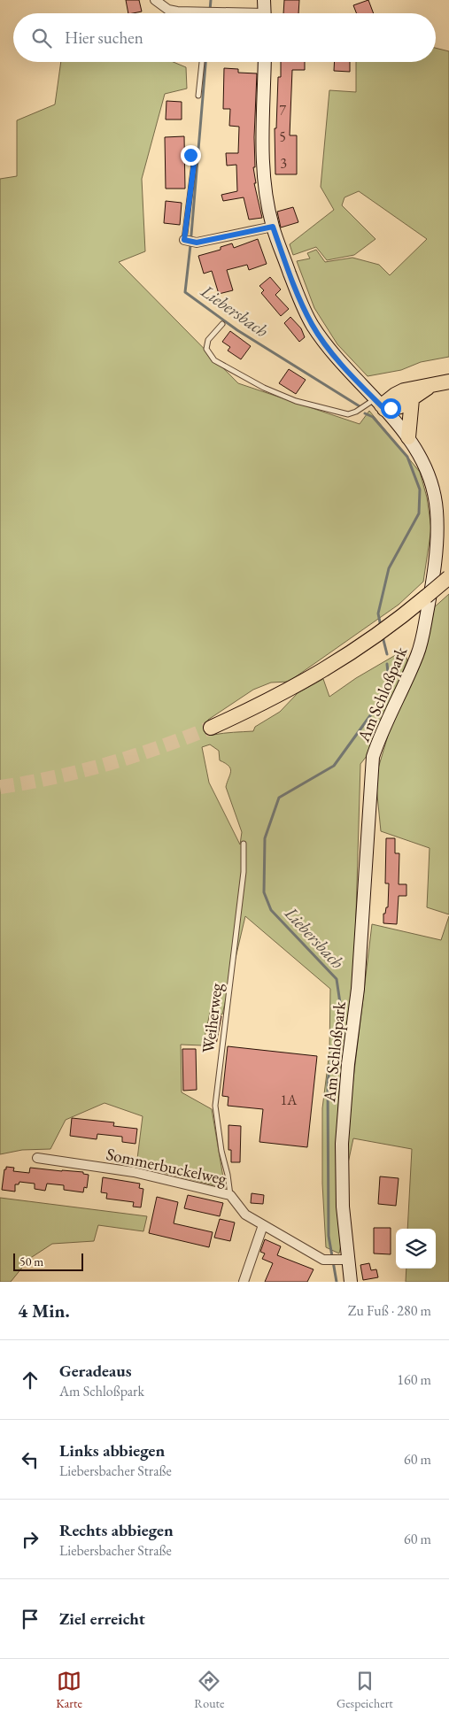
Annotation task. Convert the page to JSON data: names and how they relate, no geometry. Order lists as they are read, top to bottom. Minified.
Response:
{"streets":{"street":["Am Schloßpark","Sommerbuckelweg"],"lane":["Weiherweg"]},"crossings":[["Am Schloßpark","Sommerbuckelweg"],["Weiherweg","Sommerbuckelweg"]],"water":["Liebersbach"],"house_numbers":["7","5","3","1A"],"scale_bar":"50 m","page":{"search":"Hier suchen","scale":"50 m","heading":["4 Min.","Zu Fuß · 280 m"],"list":[["Geradeaus","Am Schloßpark","160 m"],["Links abbiegen","Liebersbacher Straße","60 m"],["Rechts abbiegen","Liebersbacher Straße","60 m"],"Ziel erreicht"],"nav":["Karte","Route","Gespeichert"]}}
